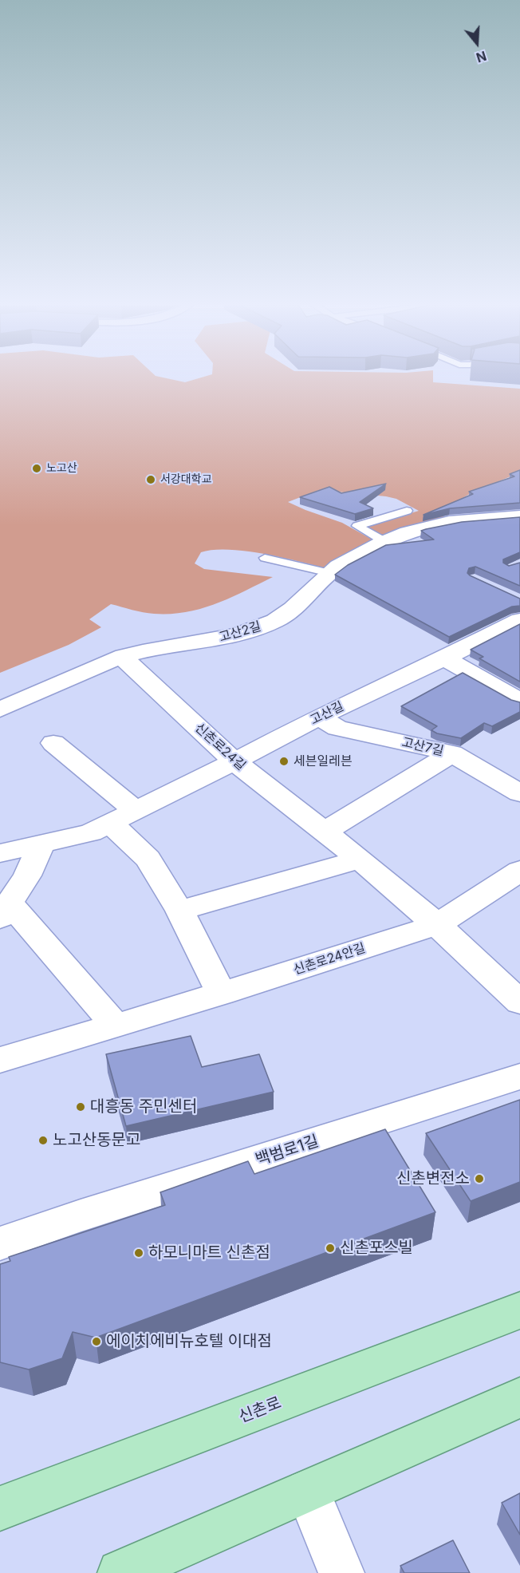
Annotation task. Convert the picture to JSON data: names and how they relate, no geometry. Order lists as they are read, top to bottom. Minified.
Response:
{"streets":{"main road":["신촌로"],"street":["고산2길","고산길","신촌로24길","고산7길","신촌로24안길","백범로1길"]},"crossings":[["고산2길","신촌로24길"],["고산길","신촌로24길"],["고산길","고산7길"],["신촌로24길","신촌로24안길"]],"places":["노고산","서강대학교","세븐일레븐","대흥동 주민센터","노고산동문고","신촌변전소","신촌포스빌","하모니마트 신촌점","에이치에비뉴호텔 이대점"],"north":"bottom"}
